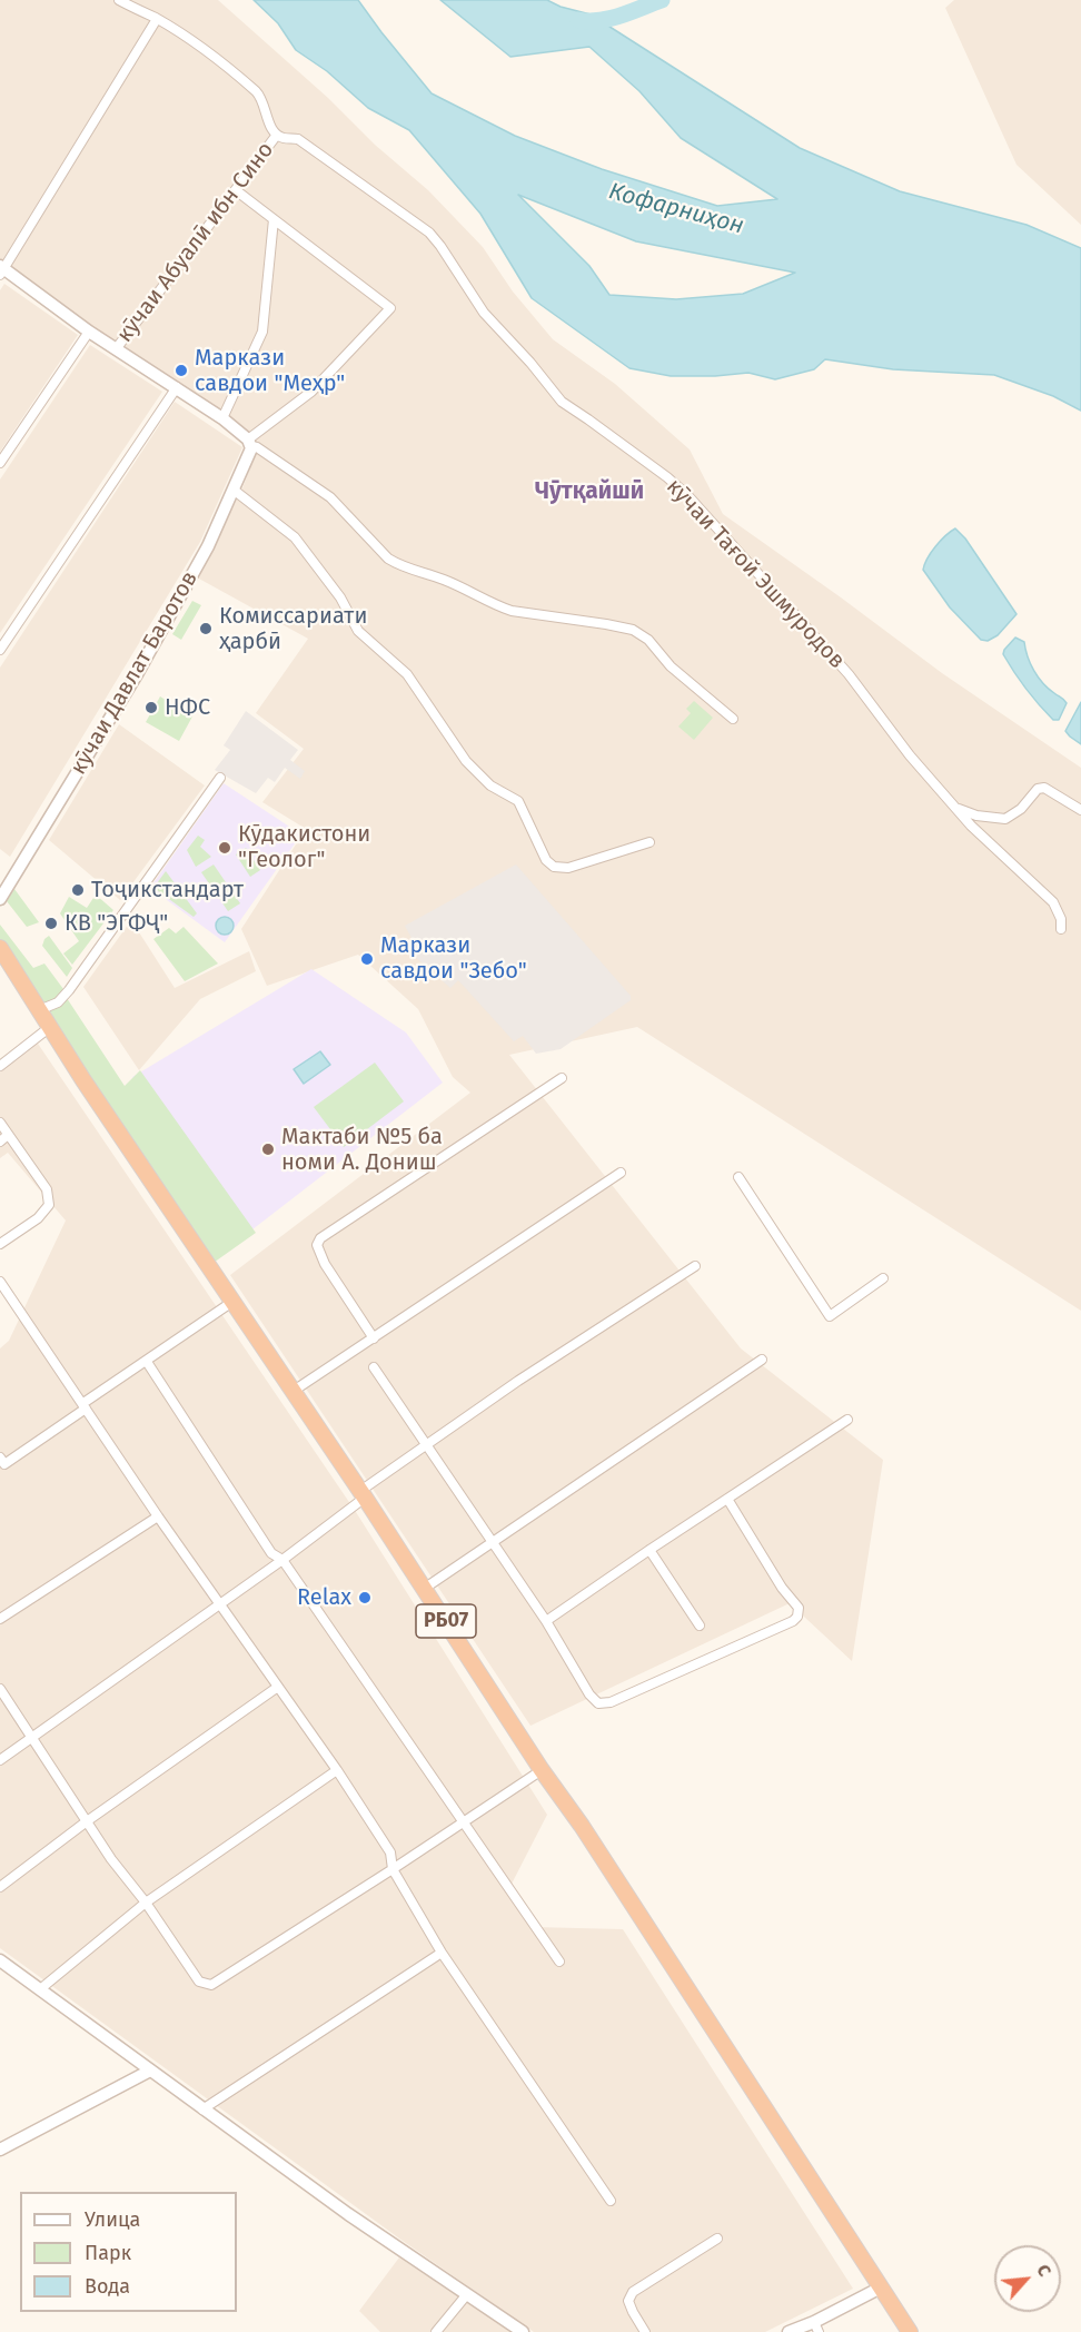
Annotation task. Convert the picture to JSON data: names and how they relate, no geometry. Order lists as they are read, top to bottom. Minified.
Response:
{"streets":{"highway":["РБ07"],"street":["кӯчаи Абуалӣ ибн Сино","кӯчаи Тағой Эшмуродов","кӯчаи Давлат Баротов"]},"crossings":[["кӯчаи Абуалӣ ибн Сино","кӯчаи Тағой Эшмуродов"]],"districts":["Чӯтқайшӣ"],"water":["Кофарниҳон"],"places":["Маркази савдои \"Меҳр\"","Комиссариати ҳарбӣ","НФС","Кӯдакистони \"Геолог\"","Тоҷикстандарт","КВ \"ЭГФҶ\"","Маркази савдои \"Зебо\"","Мактаби №5 ба номи А. Дониш","Relax"],"legend":["Улица","Парк","Вода"],"north":"top right"}
